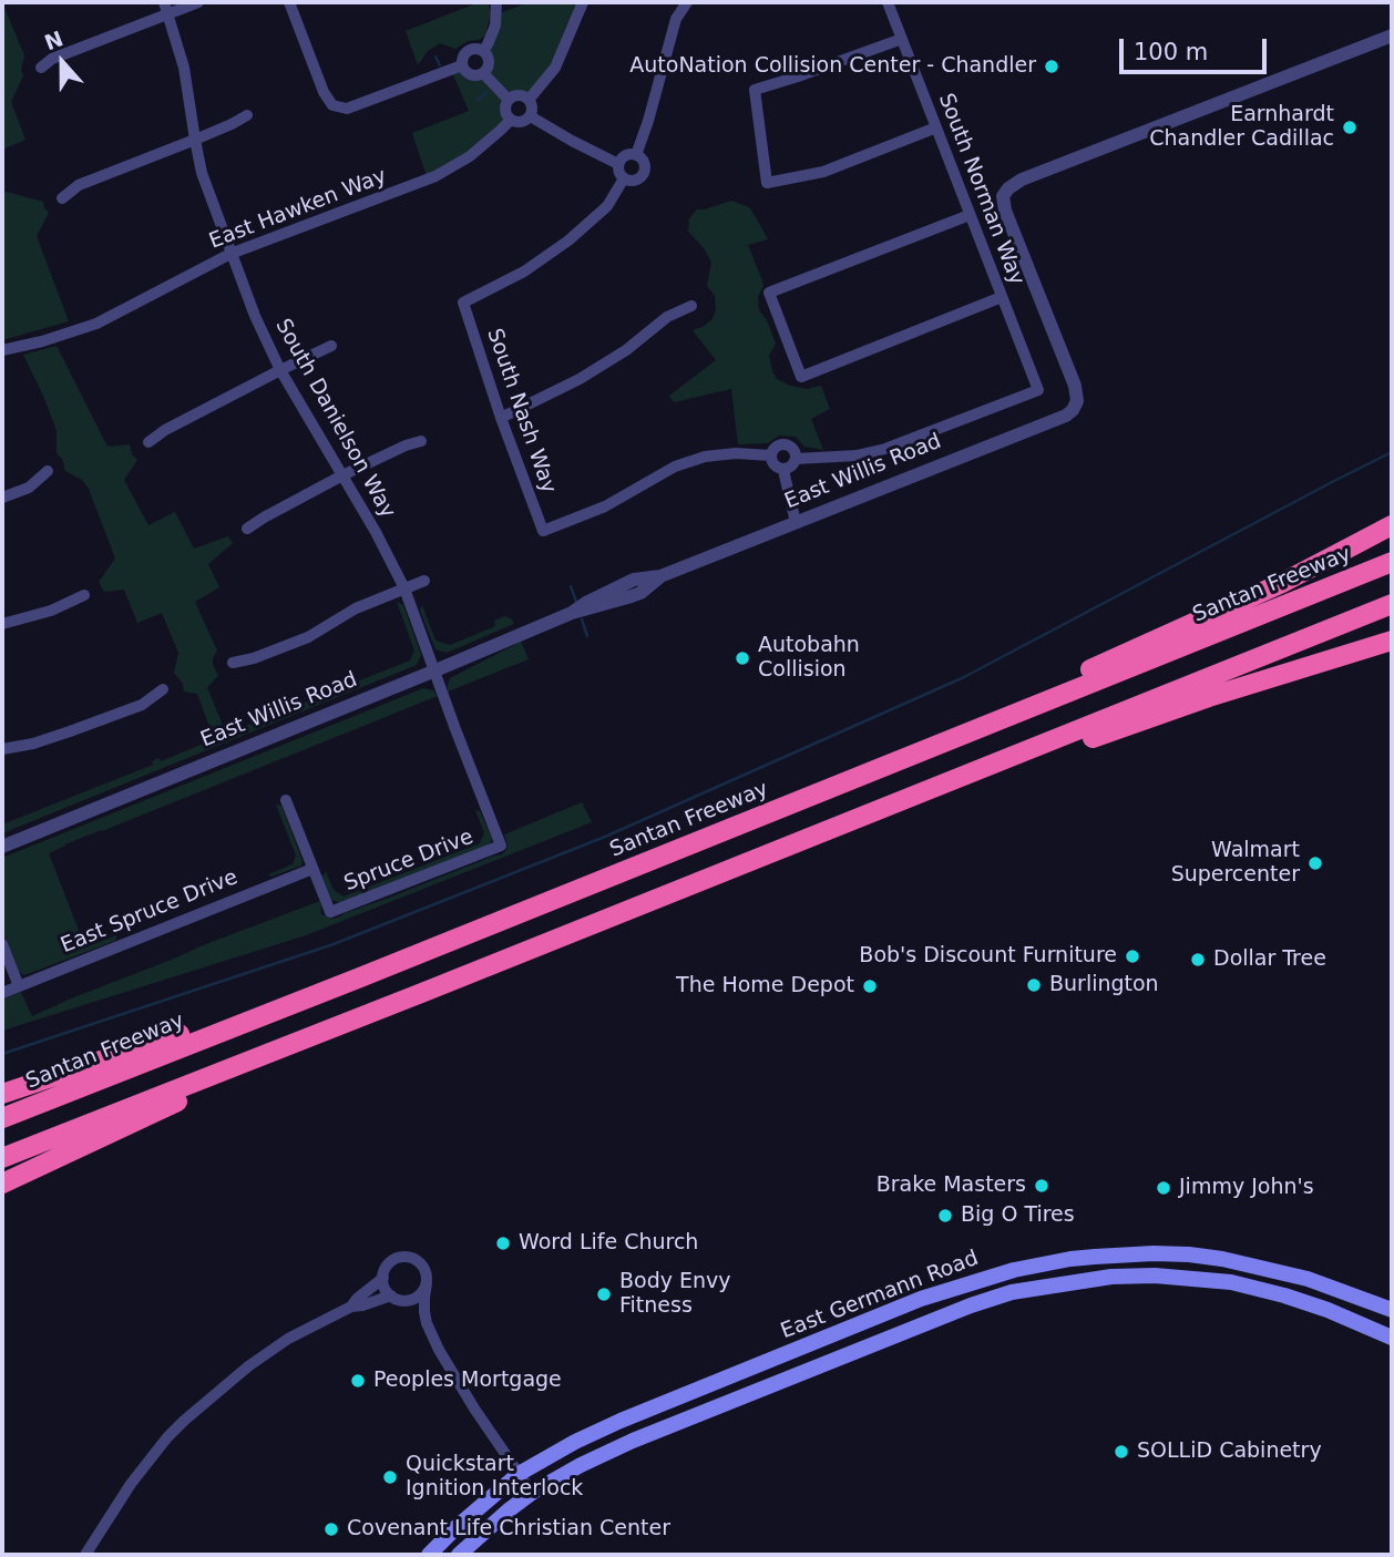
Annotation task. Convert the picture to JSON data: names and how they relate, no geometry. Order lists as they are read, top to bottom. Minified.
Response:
{"streets":{"highway":["Santan Freeway"],"main road":["East Germann Road"],"street":["South Norman Way","East Hawken Way","South Nash Way","South Danielson Way","East Willis Road","Spruce Drive","East Spruce Drive"]},"crossings":[["South Norman Way","South Nash Way"],["East Hawken Way","South Danielson Way"],["South Danielson Way","East Willis Road"],["South Danielson Way","Spruce Drive"],["Spruce Drive","East Spruce Drive"]],"places":["AutoNation Collision Center - Chandler","Earnhardt Chandler Cadillac","Autobahn Collision","Walmart Supercenter","Bob's Discount Furniture","Dollar Tree","Burlington","The Home Depot","Brake Masters","Jimmy John's","Big O Tires","Word Life Church","Body Envy Fitness","Peoples Mortgage","SOLLiD Cabinetry","Quickstart Ignition Interlock","Covenant Life Christian Center"],"scale_bar":"100 m","north":"top"}
